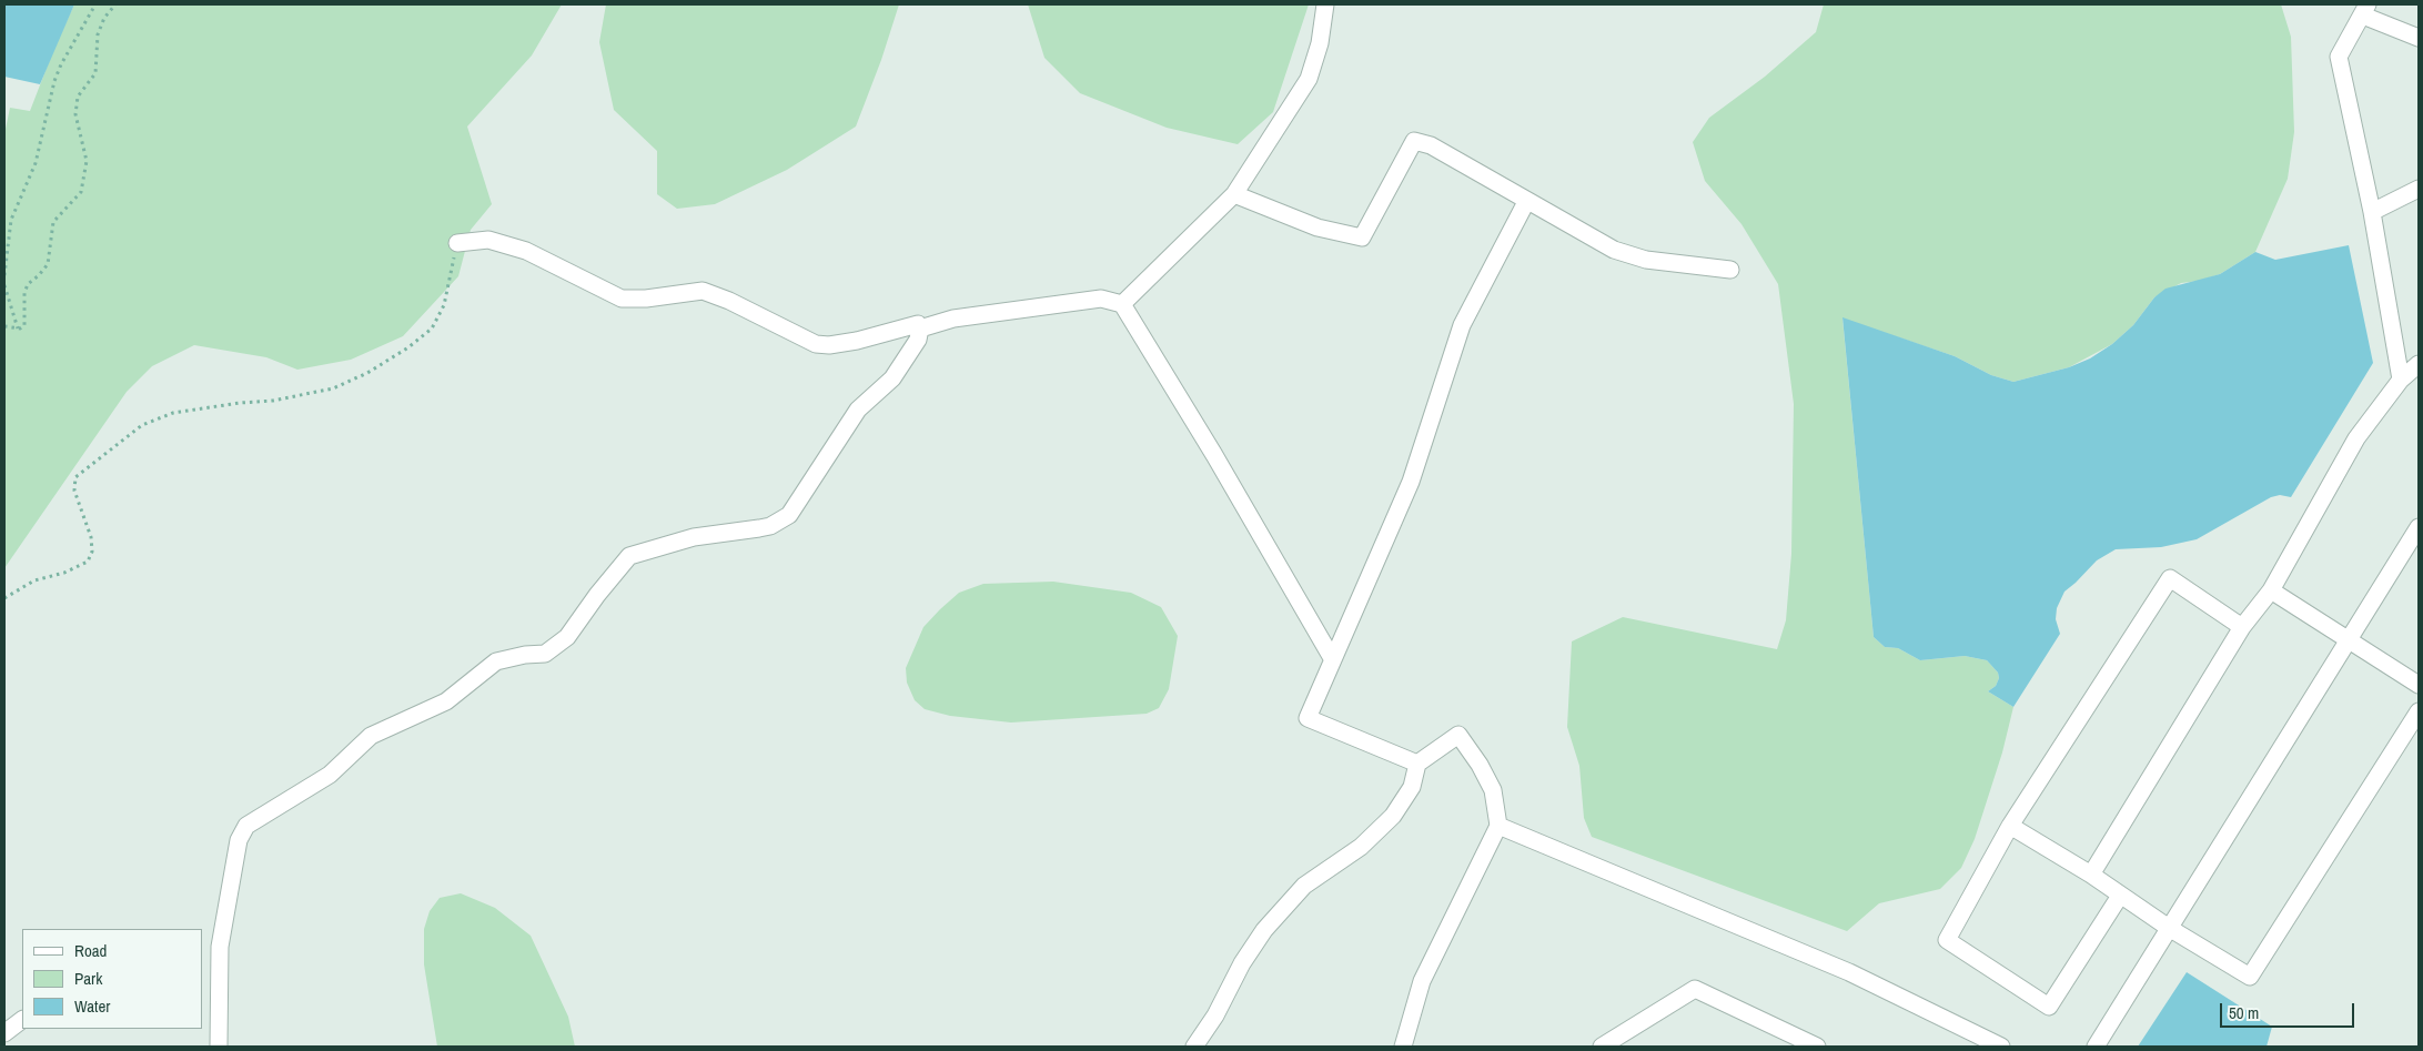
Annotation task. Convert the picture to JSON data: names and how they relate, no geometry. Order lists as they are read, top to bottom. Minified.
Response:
{"legend":["Road","Park","Water"],"scale_bar":"50 m"}
